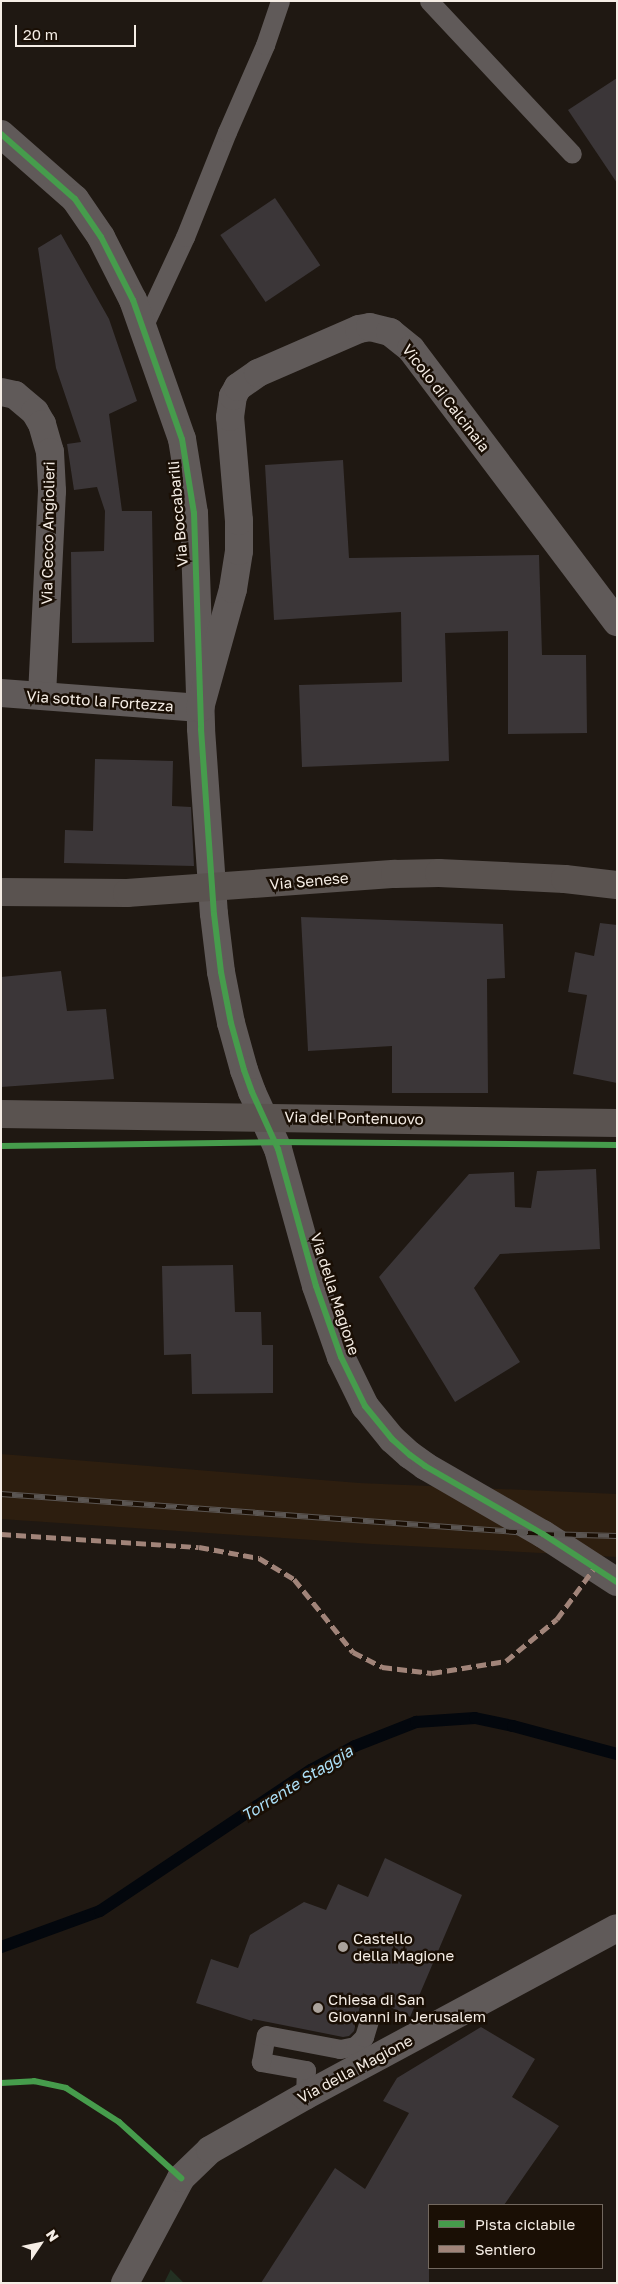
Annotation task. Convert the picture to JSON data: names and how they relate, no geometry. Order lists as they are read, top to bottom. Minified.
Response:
{"streets":{"main road":["Via Senese","Via del Pontenuovo"],"street":["Vicolo di Calcinaia","Via Boccabarili","Via Cecco Angiolieri","Via sotto la Fortezza","Via della Magione"]},"crossings":[["Vicolo di Calcinaia","Via Boccabarili"],["Vicolo di Calcinaia","Via sotto la Fortezza"],["Via Boccabarili","Via sotto la Fortezza"],["Via Boccabarili","Via Senese"],["Via Boccabarili","Via della Magione"],["Via Cecco Angiolieri","Via sotto la Fortezza"],["Via Senese","Via della Magione"],["Via del Pontenuovo","Via della Magione"]],"water":["Torrente Staggia"],"places":["Castello della Magione","Chiesa di San Giovanni in Jerusalem"],"legend":["Pista ciclabile","Sentiero"],"scale_bar":"20 m","north":"top right"}
